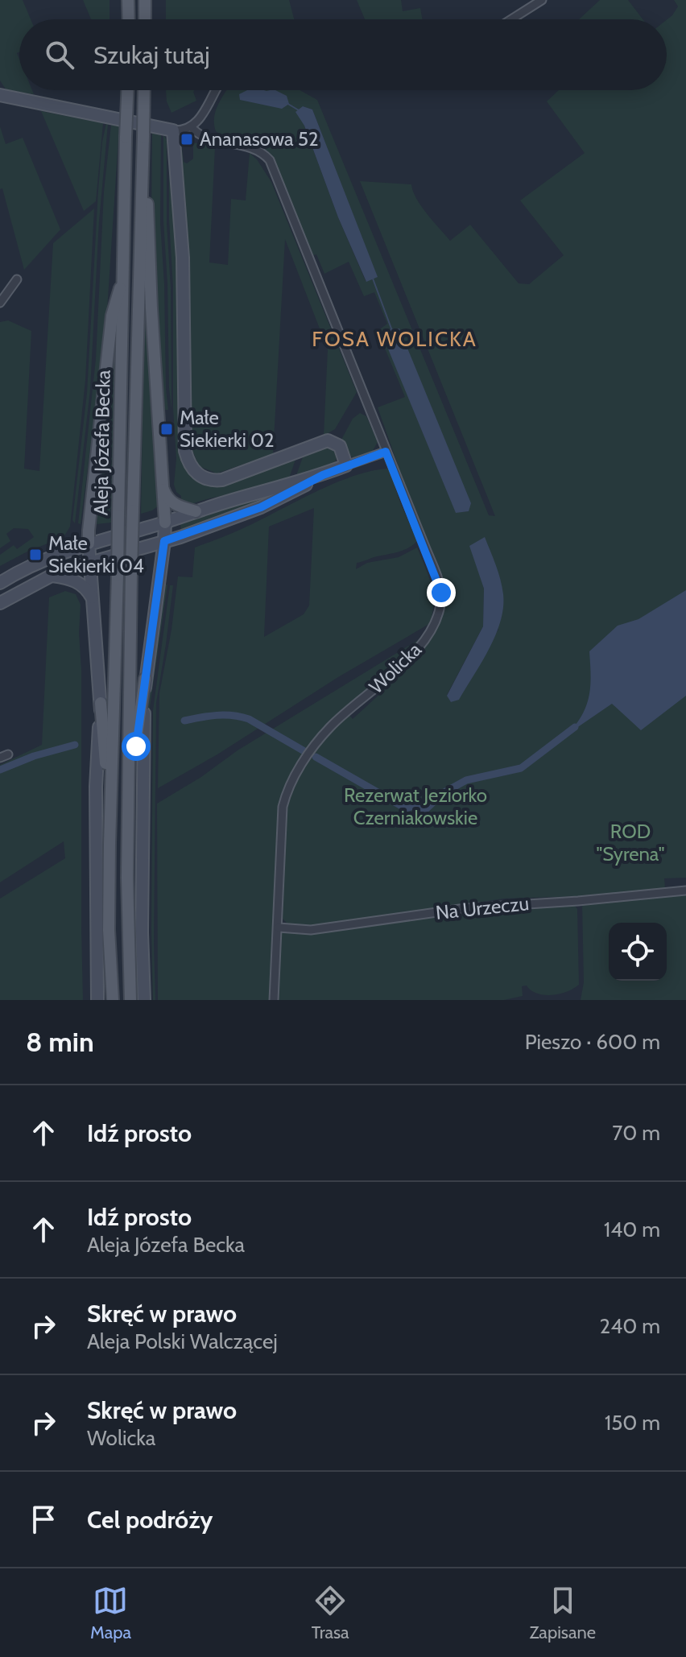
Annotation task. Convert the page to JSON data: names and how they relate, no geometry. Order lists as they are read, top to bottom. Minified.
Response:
{"streets":{"main road":["Aleja Józefa Becka"],"street":["Wolicka","Na Urzeczu"]},"crossings":[["Wolicka","Na Urzeczu"]],"districts":["FOSA WOLICKA"],"parks":["Rezerwat Jeziorko Czerniakowskie","ROD \"Syrena\""],"places":{"transit":["Ananasowa 52","Małe Siekierki 02","Małe Siekierki 04"]},"page":{"search":"Szukaj tutaj","heading":["8 min","Pieszo · 600 m"],"list":[["Idź prosto","70 m"],["Idź prosto","Aleja Józefa Becka","140 m"],["Skręć w prawo","Aleja Polski Walczącej","240 m"],["Skręć w prawo","Wolicka","150 m"],"Cel podróży"],"nav":["Mapa","Trasa","Zapisane"]}}
